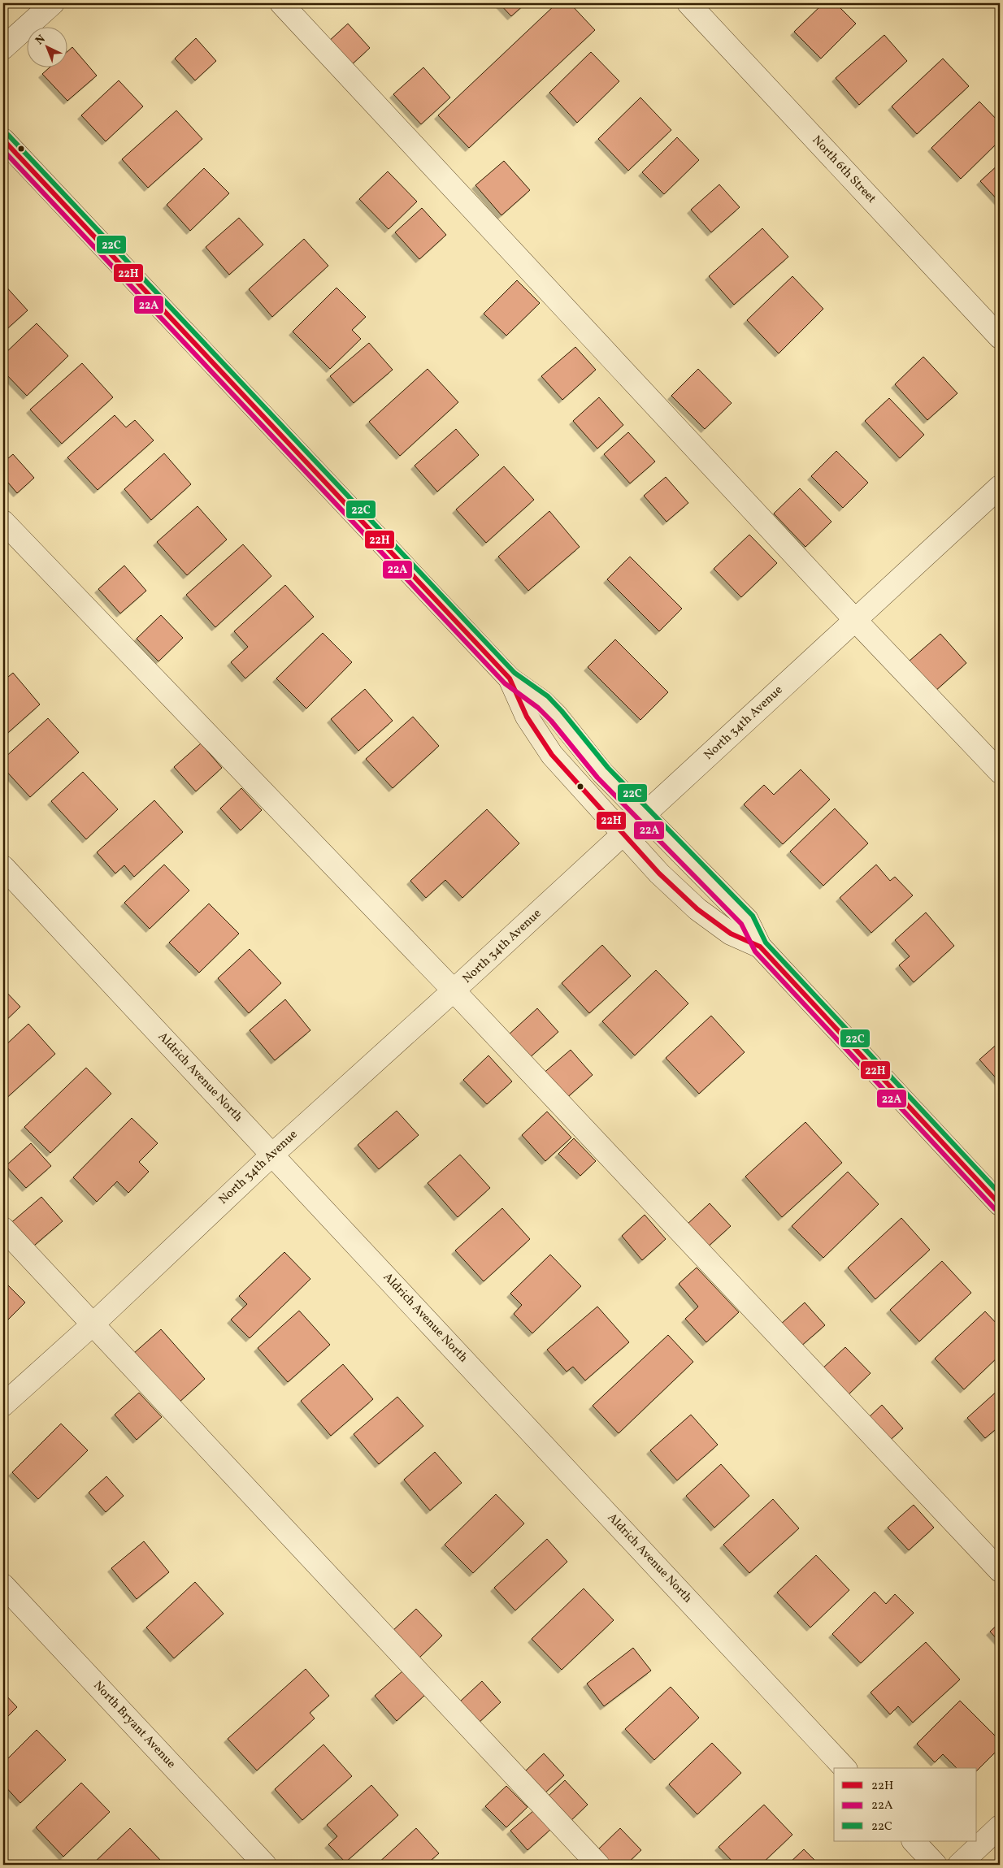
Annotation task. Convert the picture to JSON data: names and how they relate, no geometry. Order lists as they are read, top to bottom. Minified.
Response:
{"streets":{"street":["North 6th Street","North 34th Avenue","Aldrich Avenue North","North Bryant Avenue"]},"crossings":[["North 34th Avenue","Aldrich Avenue North"]],"lines":["transit line 22C","transit line 22H","transit line 22A"],"legend":["22H","22A","22C"],"north":"top left"}
